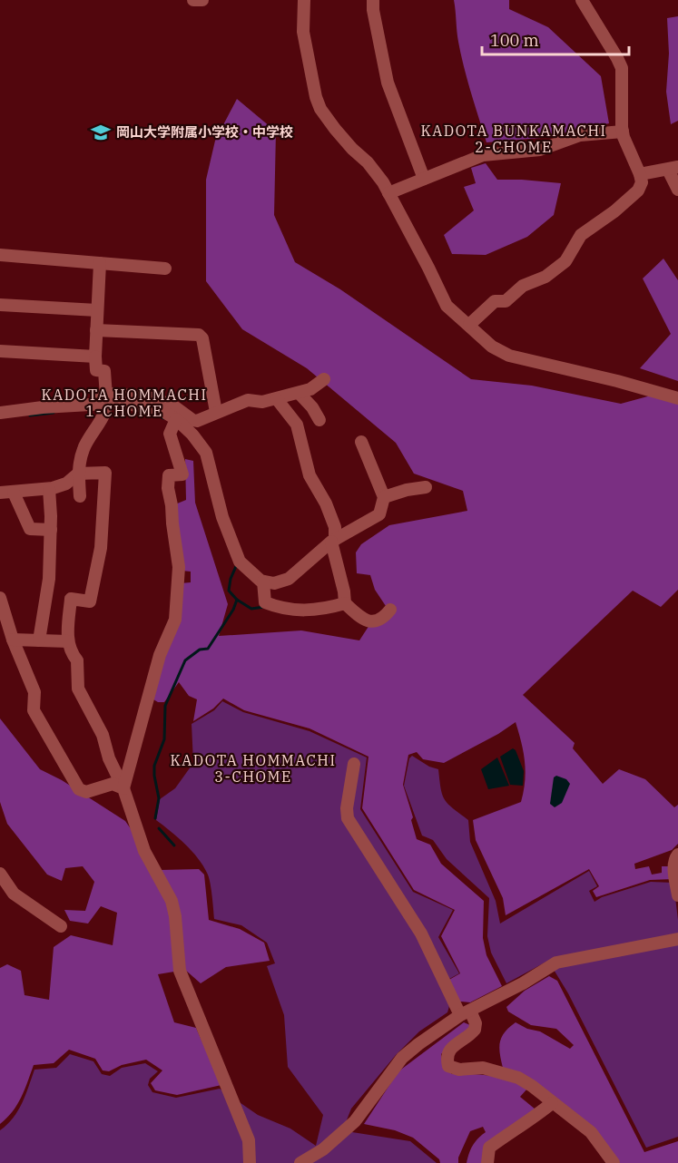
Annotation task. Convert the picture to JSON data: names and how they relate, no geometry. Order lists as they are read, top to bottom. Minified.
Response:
{"districts":["KADOTA BUNKAMACHI 2-CHOME","KADOTA HOMMACHI 1-CHOME","KADOTA HOMMACHI 3-CHOME"],"places":{"school or university":["岡山大学附属小学校・中学校"]},"scale_bar":"100 m"}
